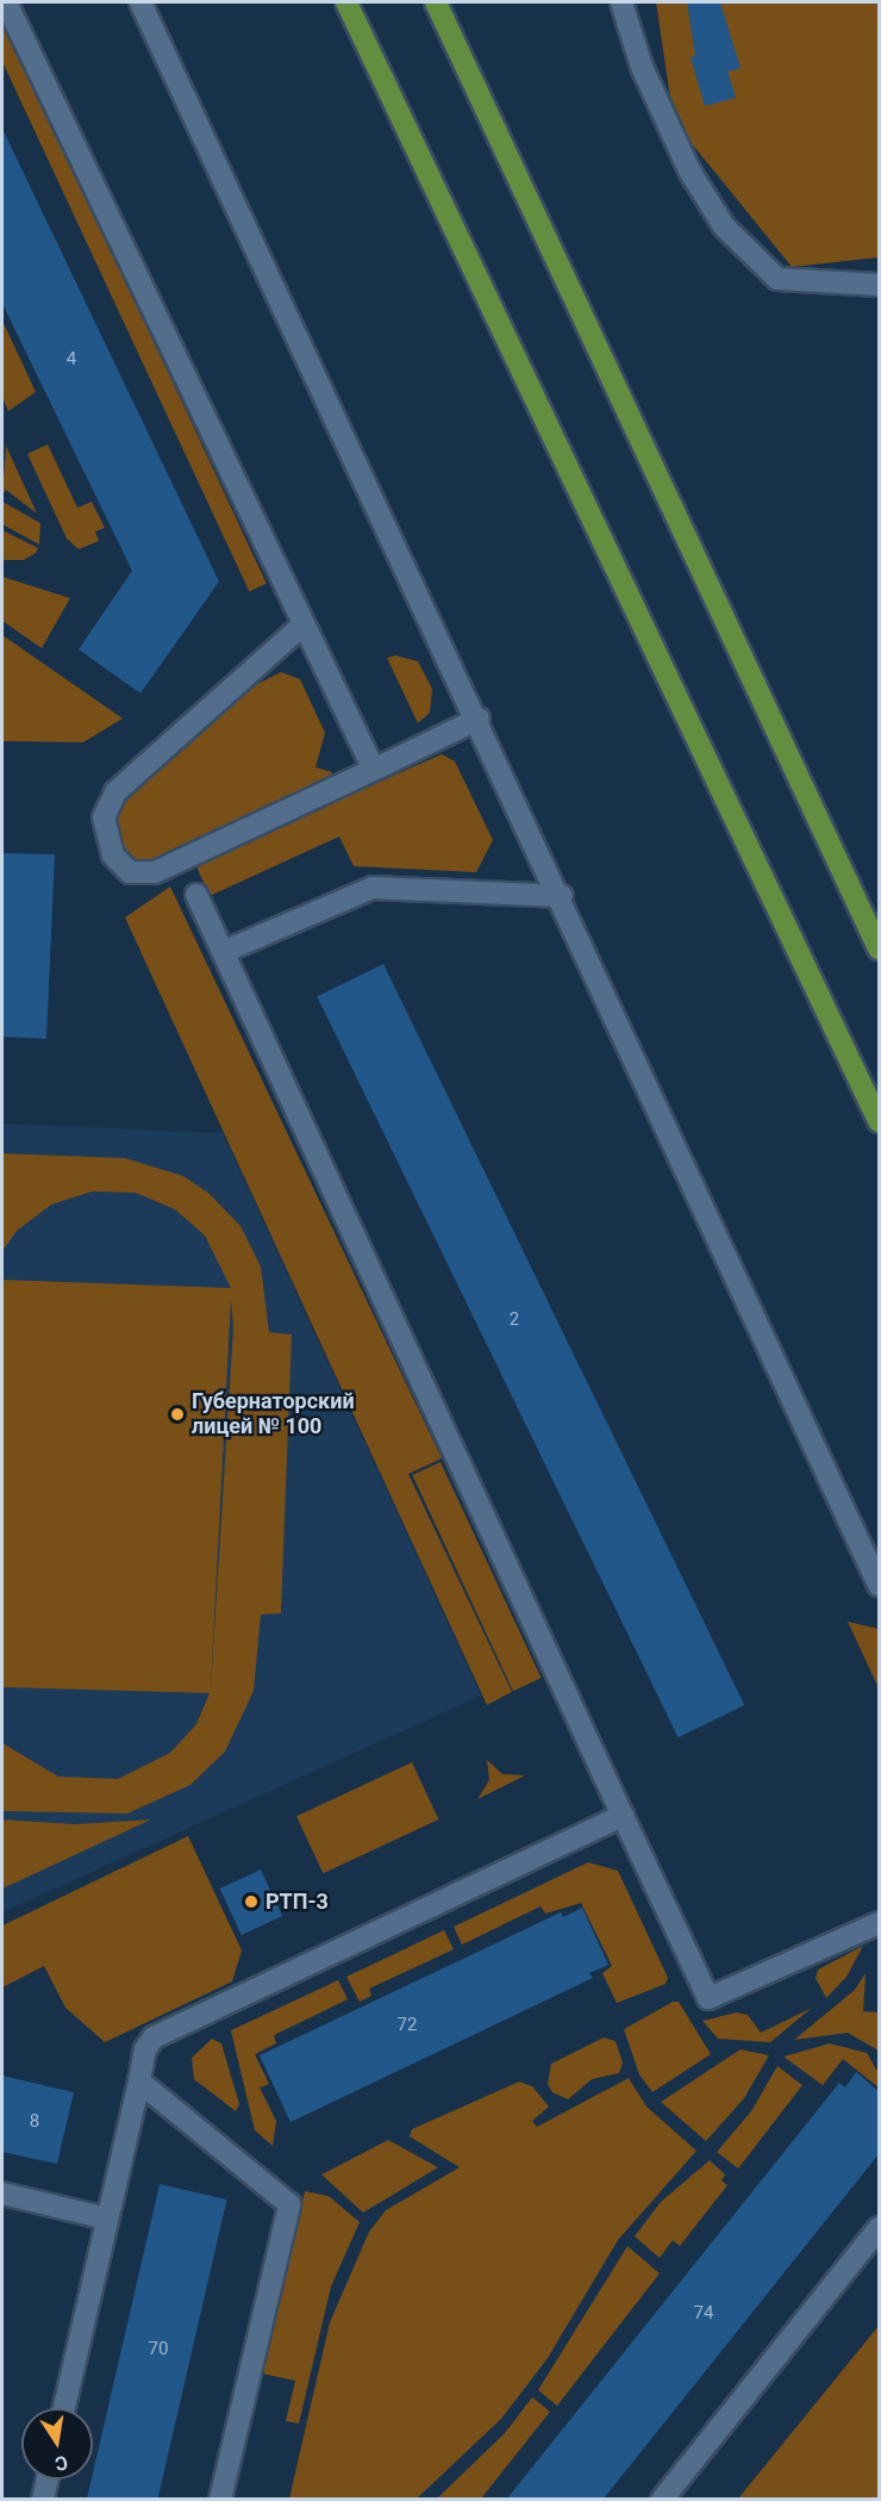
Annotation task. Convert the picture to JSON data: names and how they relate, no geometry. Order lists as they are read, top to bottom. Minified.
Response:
{"places":["Губернаторский лицей № 100","РТП-3"],"house_numbers":["4","2","72","8","74","70"],"north":"bottom"}
